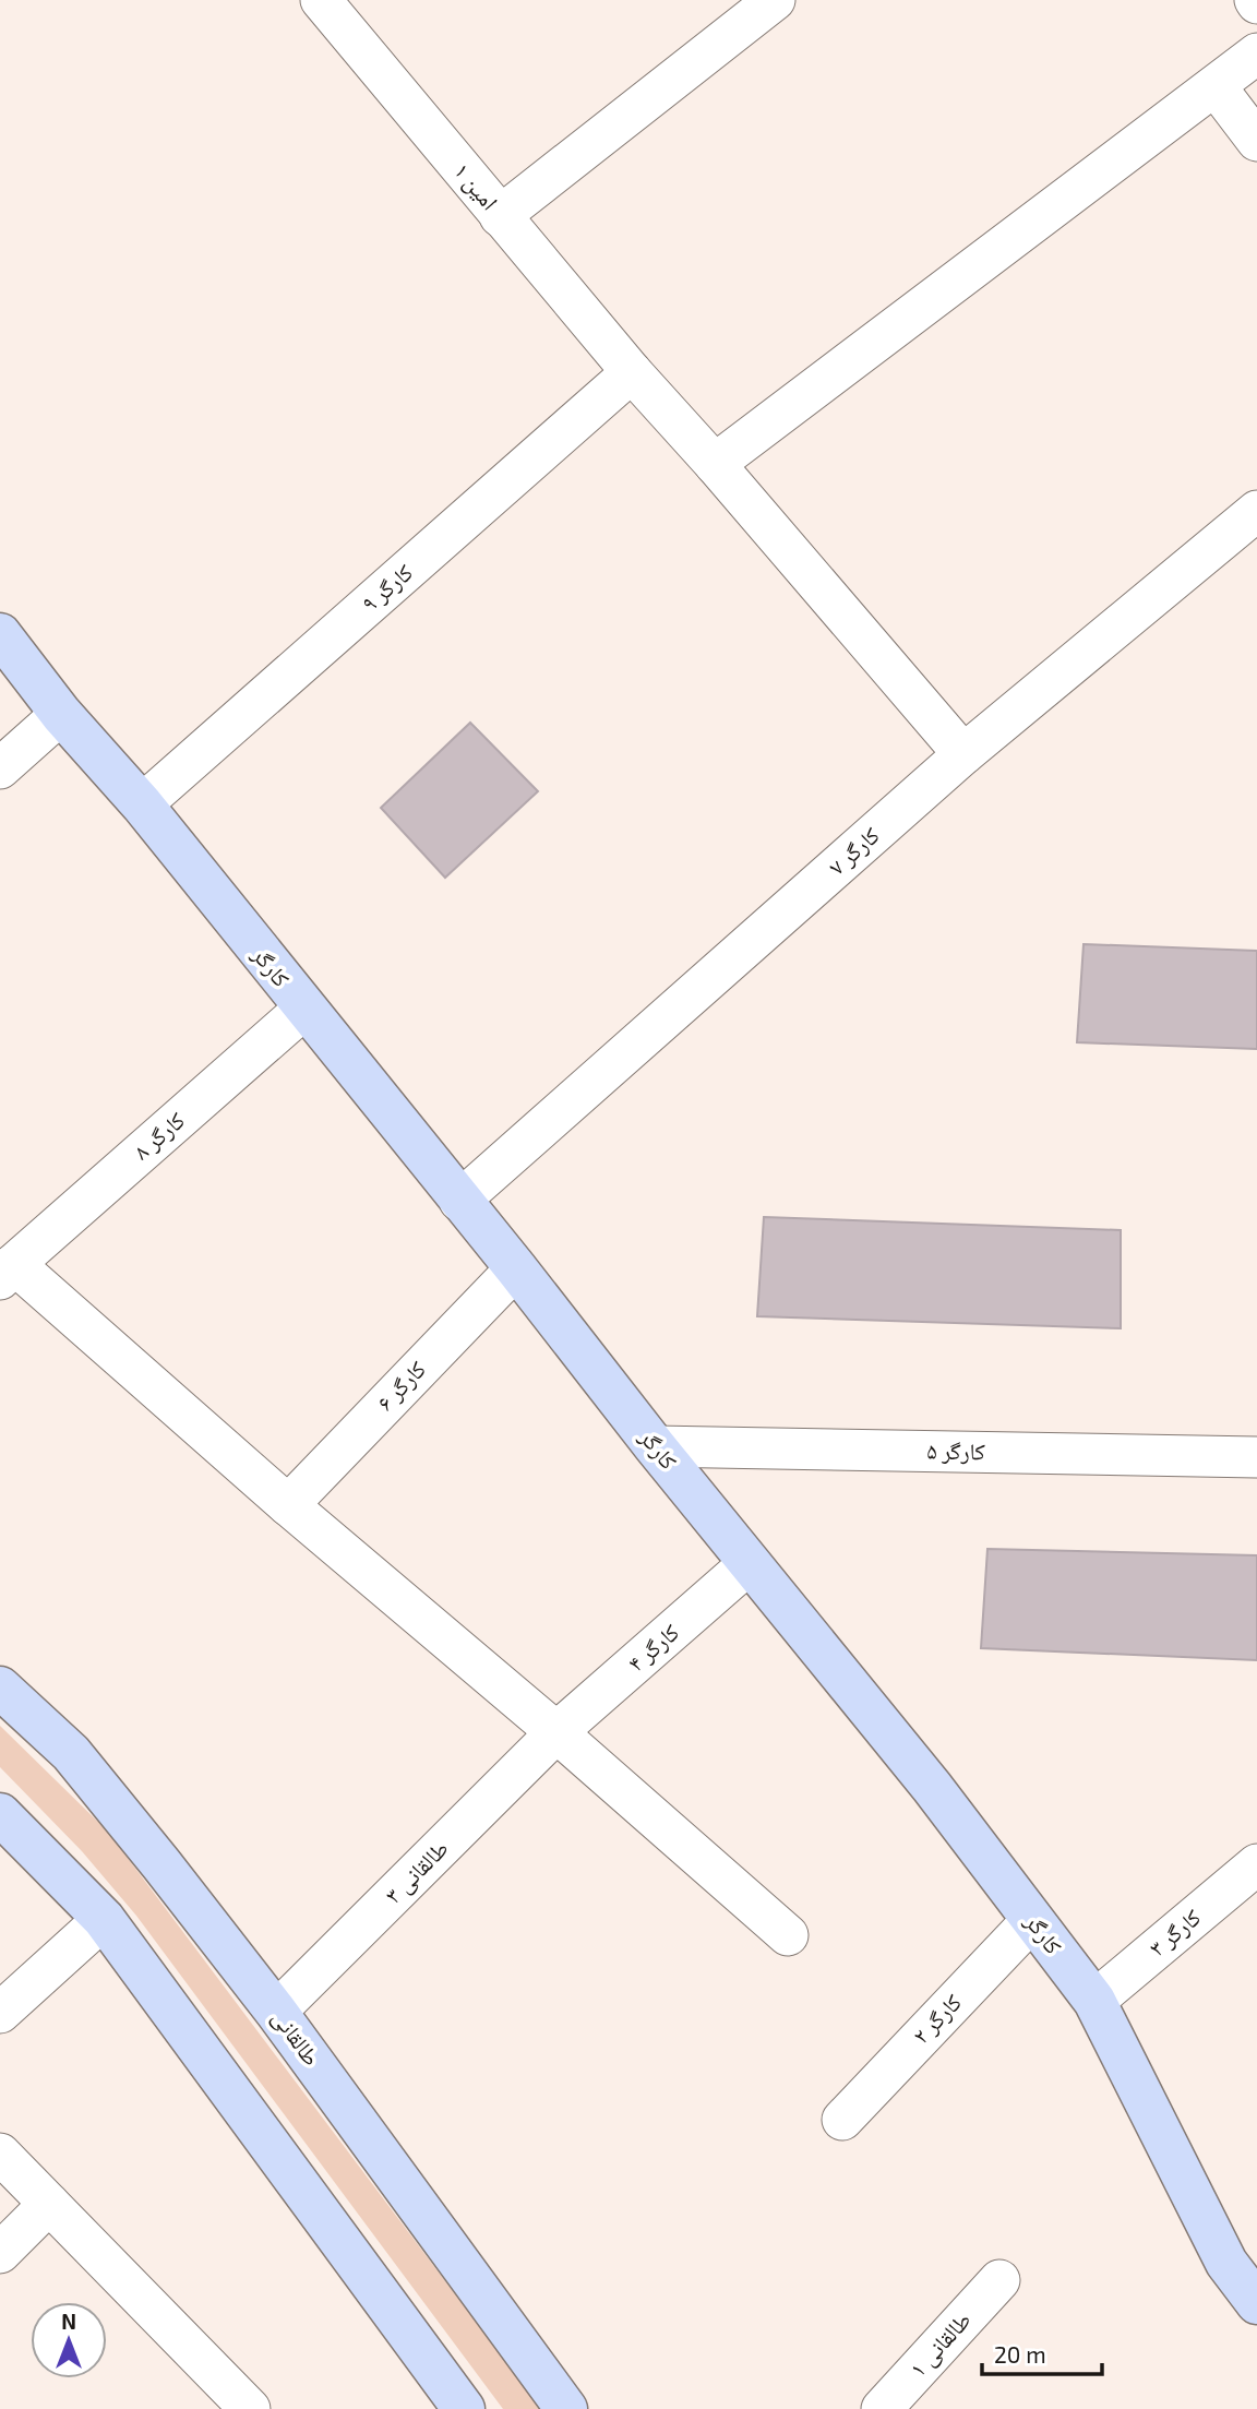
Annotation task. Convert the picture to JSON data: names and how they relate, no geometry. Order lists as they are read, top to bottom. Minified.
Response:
{"streets":{"main road":["کارگر","طالقانی"],"street":["امین ۱","کارگر ۹","کارگر ۷","کارگر ۸","کارگر ۶","کارگر ۵","کارگر ۴","طالقانی ۳","کارگر ۳","کارگر ۲","طالقانی ۱"]},"crossings":[["امین ۱","کارگر ۹"],["امین ۱","کارگر ۷"],["کارگر ۹","کارگر"],["کارگر ۷","کارگر"],["کارگر","کارگر ۸"],["کارگر","کارگر ۶"],["کارگر","کارگر ۵"],["کارگر","کارگر ۴"],["کارگر","کارگر ۳"],["کارگر","کارگر ۲"],["کارگر ۴","طالقانی ۳"],["طالقانی ۳","طالقانی"]],"scale_bar":"20 m","north":"top"}
